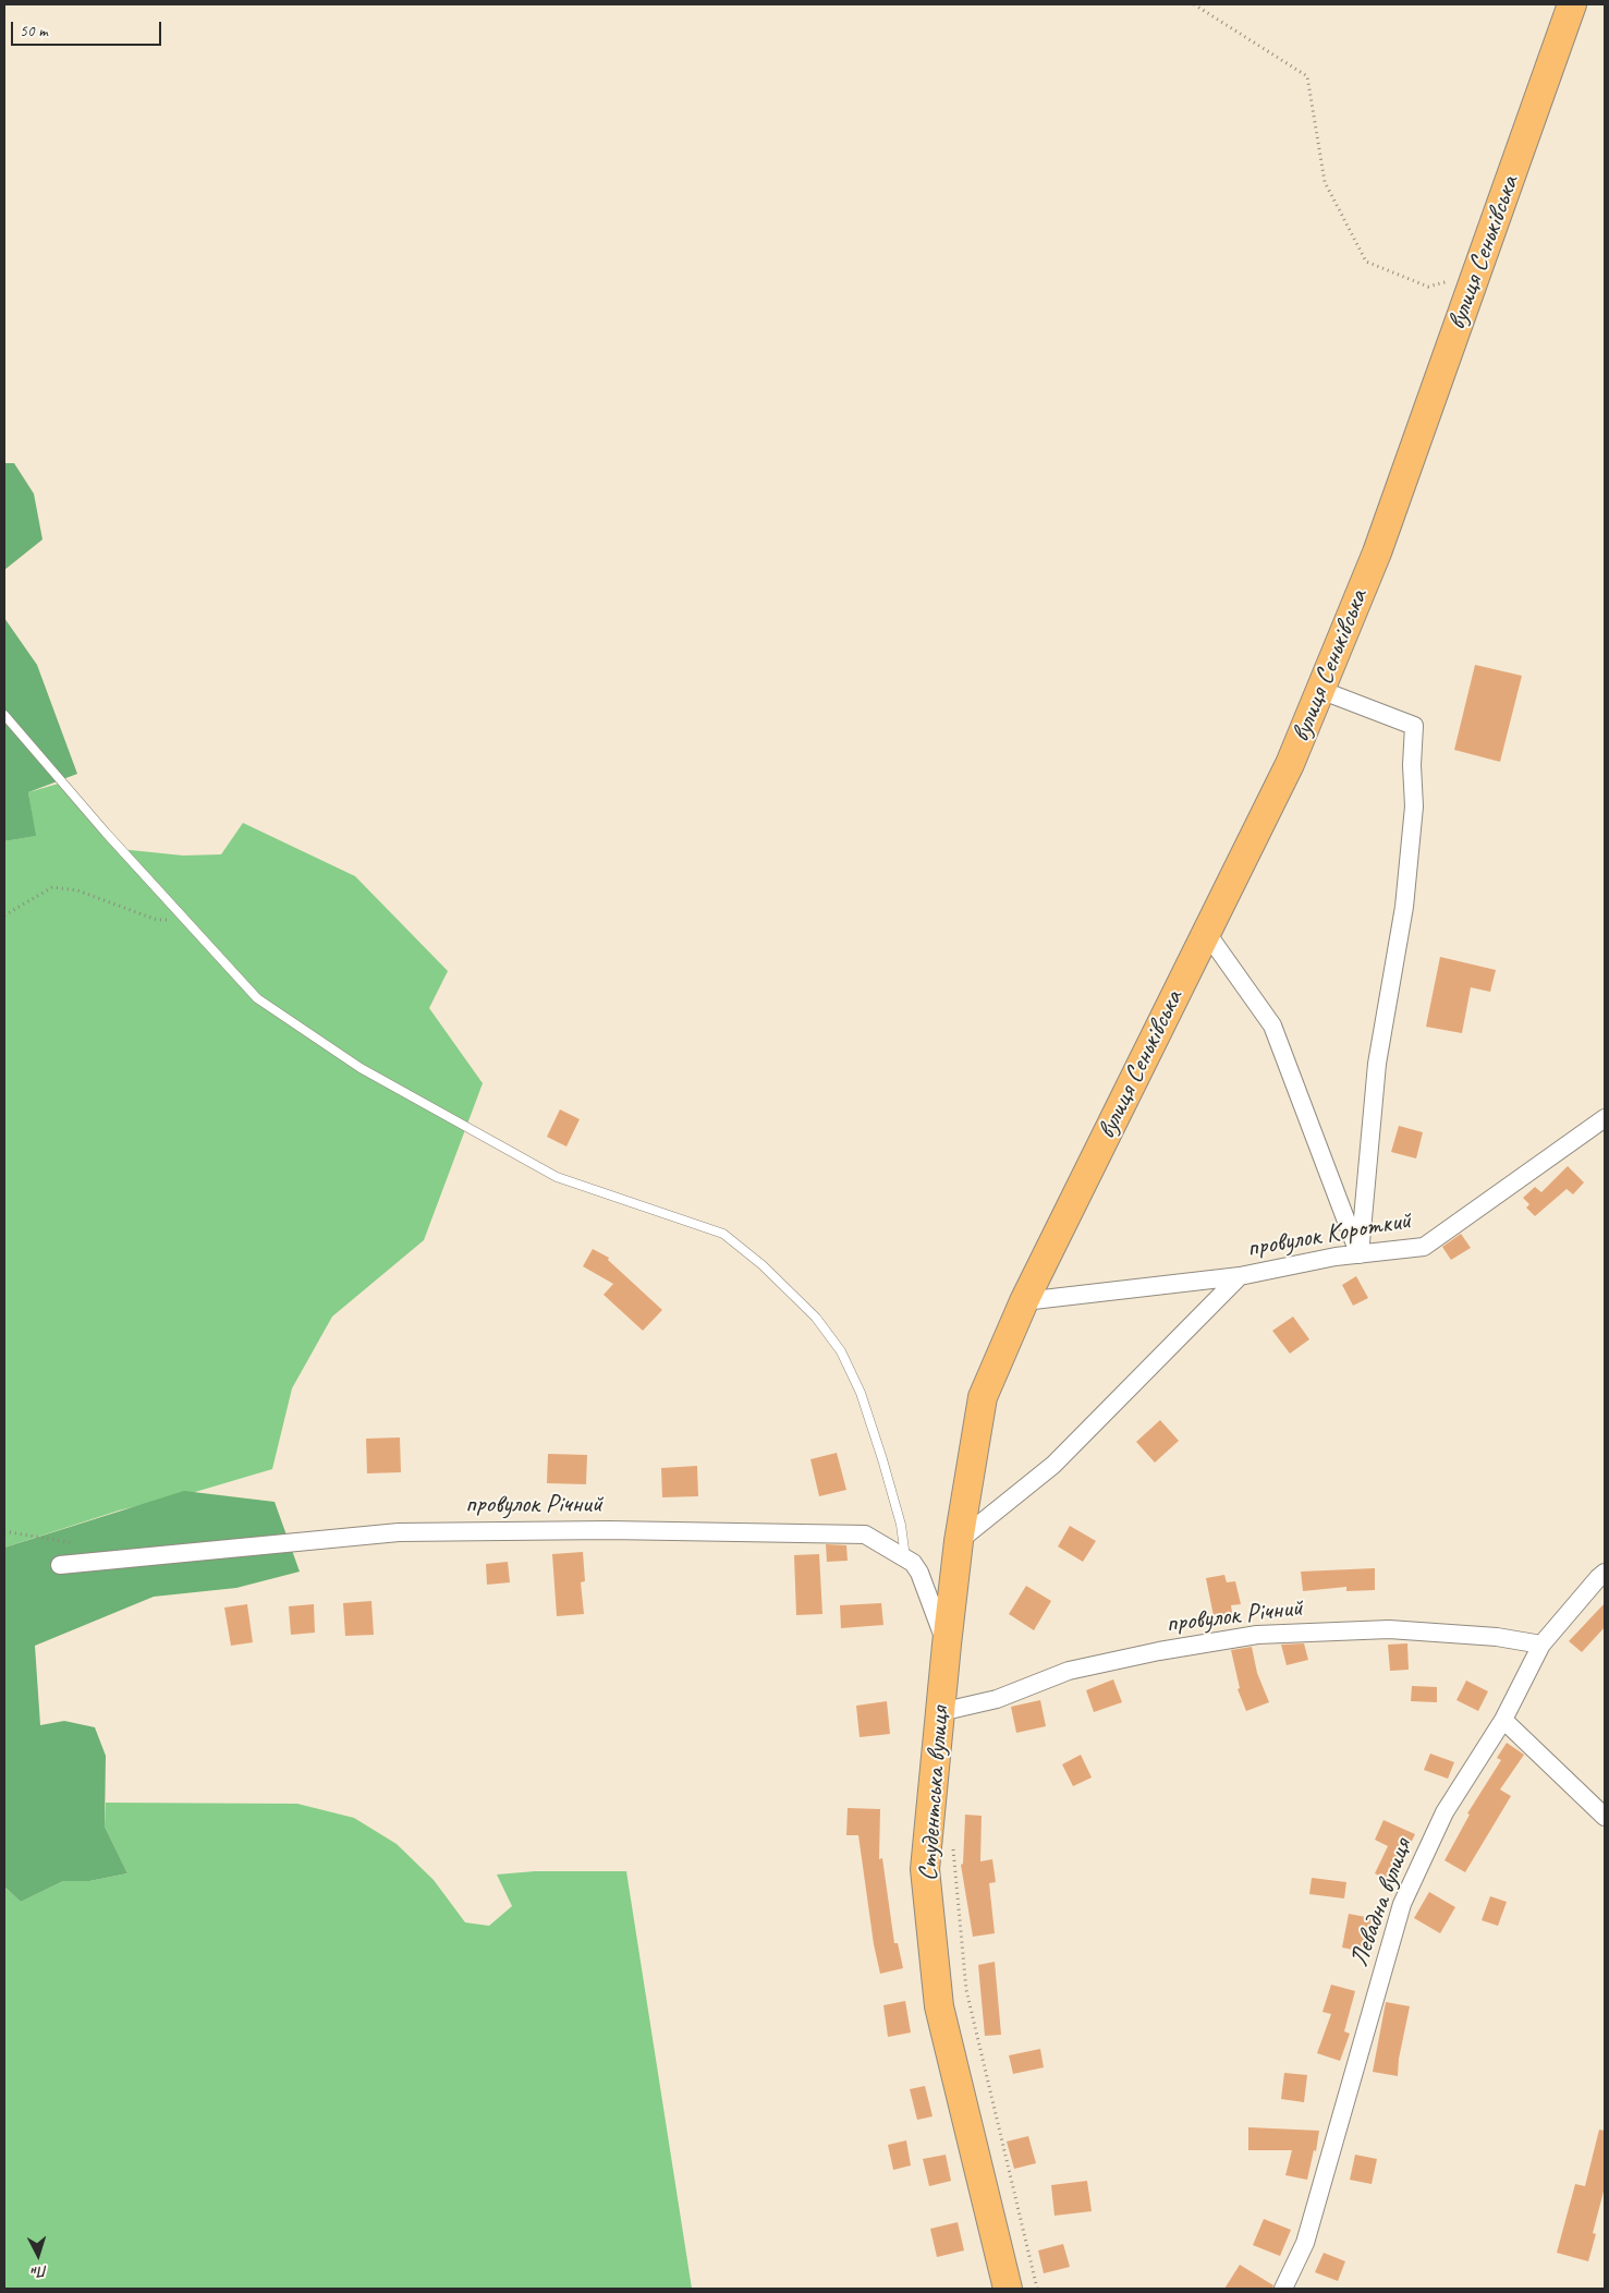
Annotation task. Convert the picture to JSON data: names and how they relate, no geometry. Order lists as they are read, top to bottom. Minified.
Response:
{"streets":{"main road":["вулиця Сенькiвська","Студентська вулиця"],"street":["провулок Короткий","провулок Рiчний","провулок Річний","Левадна вулиця"]},"crossings":[["вулиця Сенькiвська","провулок Короткий"],["вулиця Сенькiвська","Студентська вулиця"],["провулок Короткий","Студентська вулиця"],["провулок Рiчний","Студентська вулиця"],["провулок Річний","Студентська вулиця"],["провулок Річний","Левадна вулиця"]],"scale_bar":"50 m","north":"bottom"}
